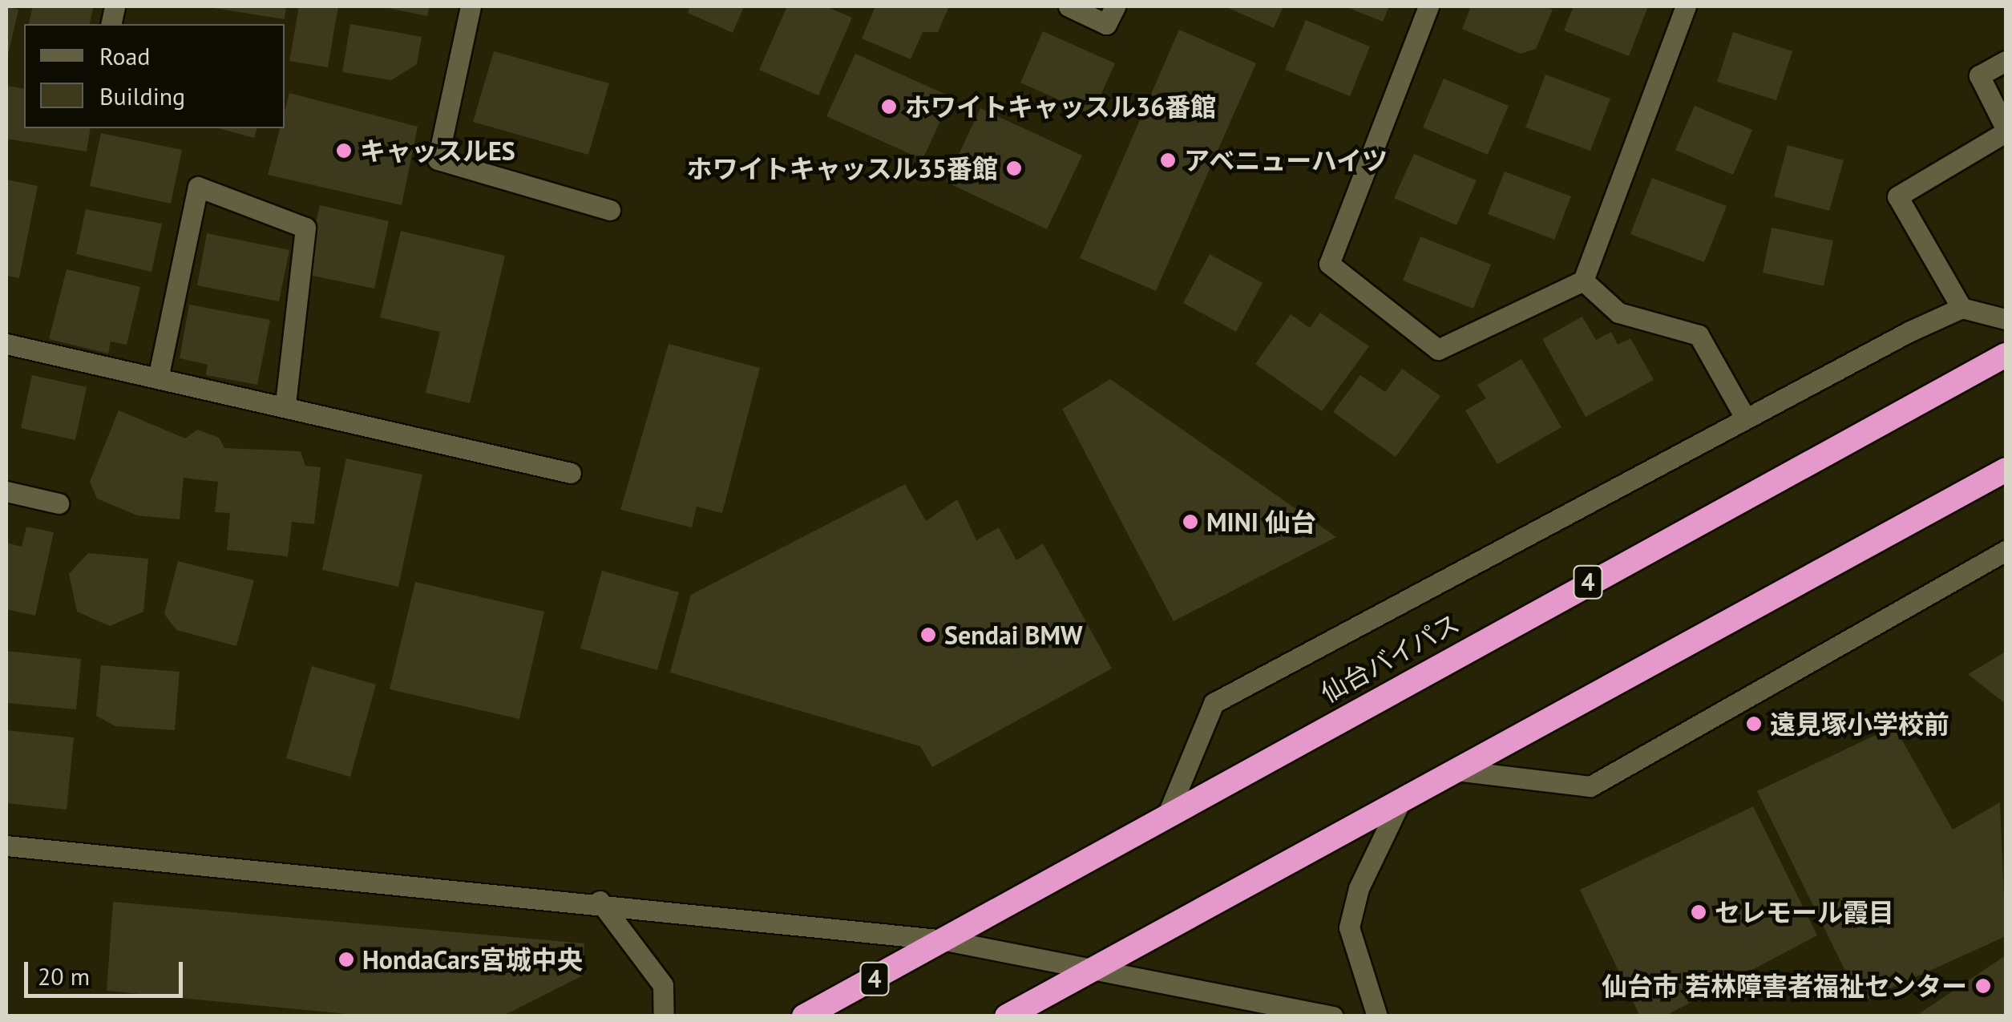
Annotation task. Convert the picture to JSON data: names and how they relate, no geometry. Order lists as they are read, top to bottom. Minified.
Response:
{"streets":{"highway":["4","仙台バイパス"]},"places":["ホワイトキャッスル36番館","キャッスルES","アベニューハイツ","ホワイトキャッスル35番館","MINI 仙台","Sendai BMW","遠見塚小学校前","セレモール霞目","HondaCars宮城中央","仙台市 若林障害者福祉センター"],"legend":["Road","Building"],"scale_bar":"20 m"}
